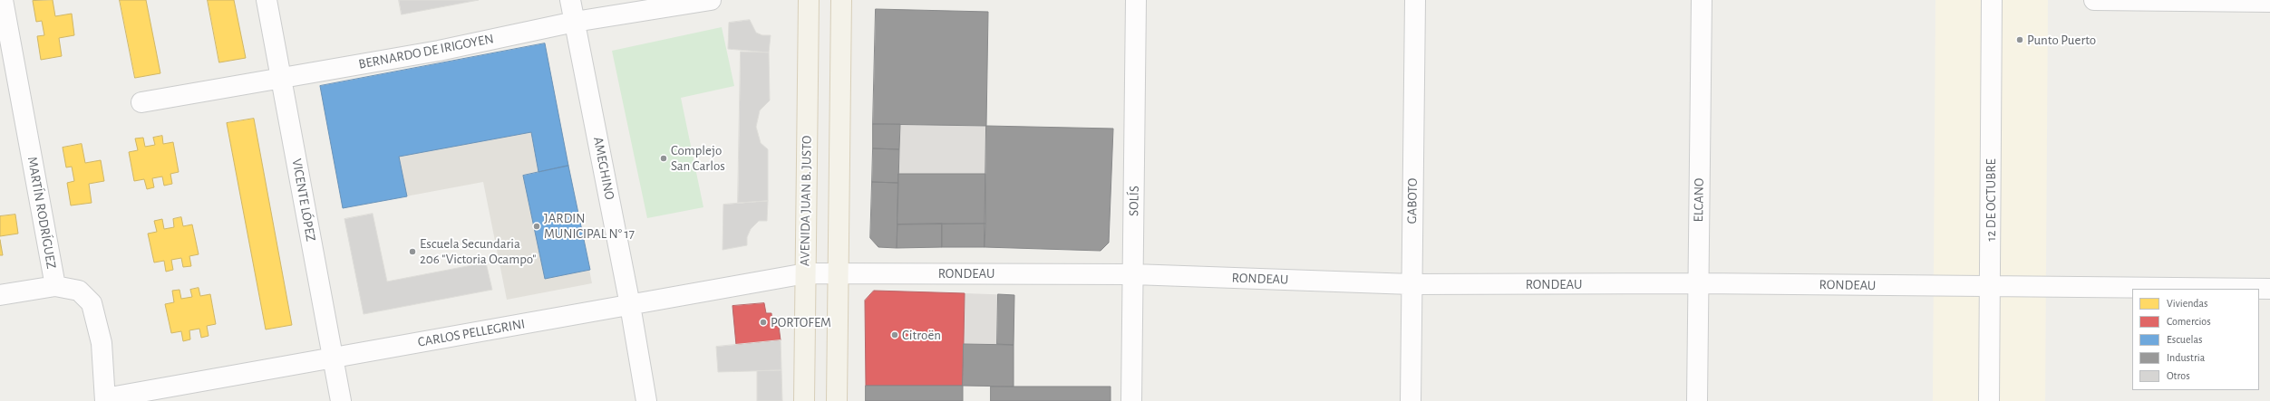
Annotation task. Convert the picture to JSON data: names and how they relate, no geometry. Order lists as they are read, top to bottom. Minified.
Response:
{"streets":{"main road":["AVENIDA JUAN B. JUSTO"],"street":["BERNARDO DE IRIGOYEN","AMEGHINO","VICENTE LÓPEZ","ELCANO","12 DE OCTUBRE","SOLÍS","GABOTO","MARTÍN RODRÍGUEZ","RONDEAU","CARLOS PELLEGRINI"]},"crossings":[["BERNARDO DE IRIGOYEN","AMEGHINO"],["BERNARDO DE IRIGOYEN","VICENTE LÓPEZ"],["AMEGHINO","CARLOS PELLEGRINI"],["VICENTE LÓPEZ","CARLOS PELLEGRINI"],["ELCANO","RONDEAU"],["12 DE OCTUBRE","RONDEAU"],["AVENIDA JUAN B. JUSTO","CARLOS PELLEGRINI"],["SOLÍS","RONDEAU"],["GABOTO","RONDEAU"],["MARTÍN RODRÍGUEZ","CARLOS PELLEGRINI"],["RONDEAU","CARLOS PELLEGRINI"]],"places":["Punto Puerto","Complejo San Carlos","JARDIN MUNICIPAL N° 17","Escuela Secundaria 206 \"Victoria Ocampo\"","PORTOFEM","Citroën"],"legend":["Viviendas","Comercios","Escuelas","Industria","Otros"]}
